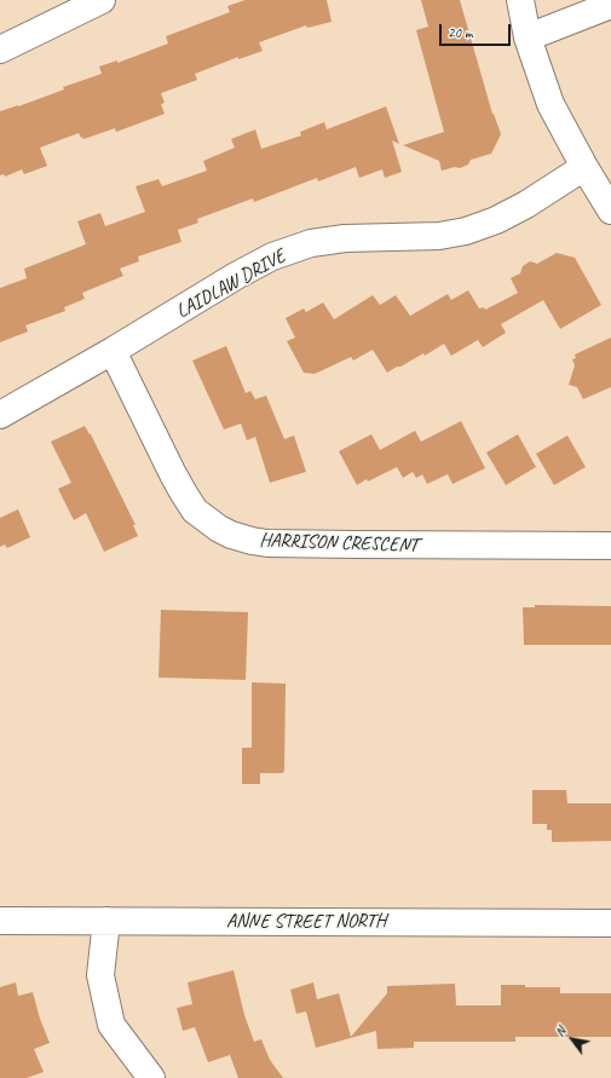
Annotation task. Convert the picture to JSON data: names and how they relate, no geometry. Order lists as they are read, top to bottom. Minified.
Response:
{"streets":{"street":["LAIDLAW DRIVE","HARRISON CRESCENT","ANNE STREET NORTH"]},"crossings":[["LAIDLAW DRIVE","HARRISON CRESCENT"]],"scale_bar":"20 m","north":"top left"}
